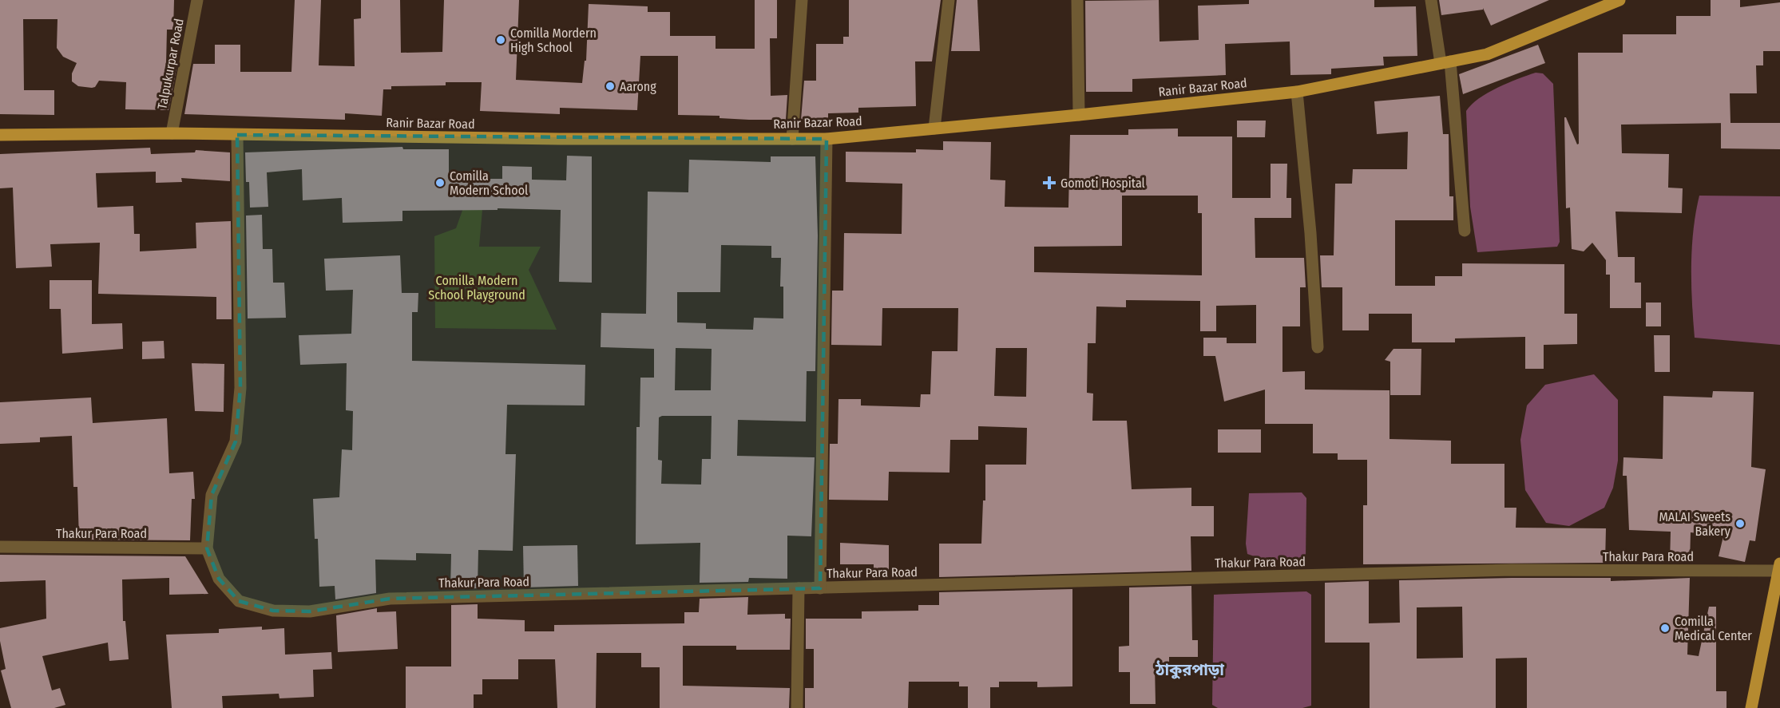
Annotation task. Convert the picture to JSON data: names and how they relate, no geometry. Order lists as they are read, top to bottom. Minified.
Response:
{"streets":{"main road":["Ranir Bazar Road"],"street":["Talpukurpar Road","Thakur Para Road"]},"crossings":[["Talpukurpar Road","Ranir Bazar Road"]],"districts":["ঠাকুরপাড়া"],"parks":["Comilla Modern School Playground"],"places":{"other":["Comilla Mordern High School","Aarong","Comilla Modern School","MALAI Sweets Bakery","Comilla Medical Center"],"health":["Gomoti Hospital"]}}
